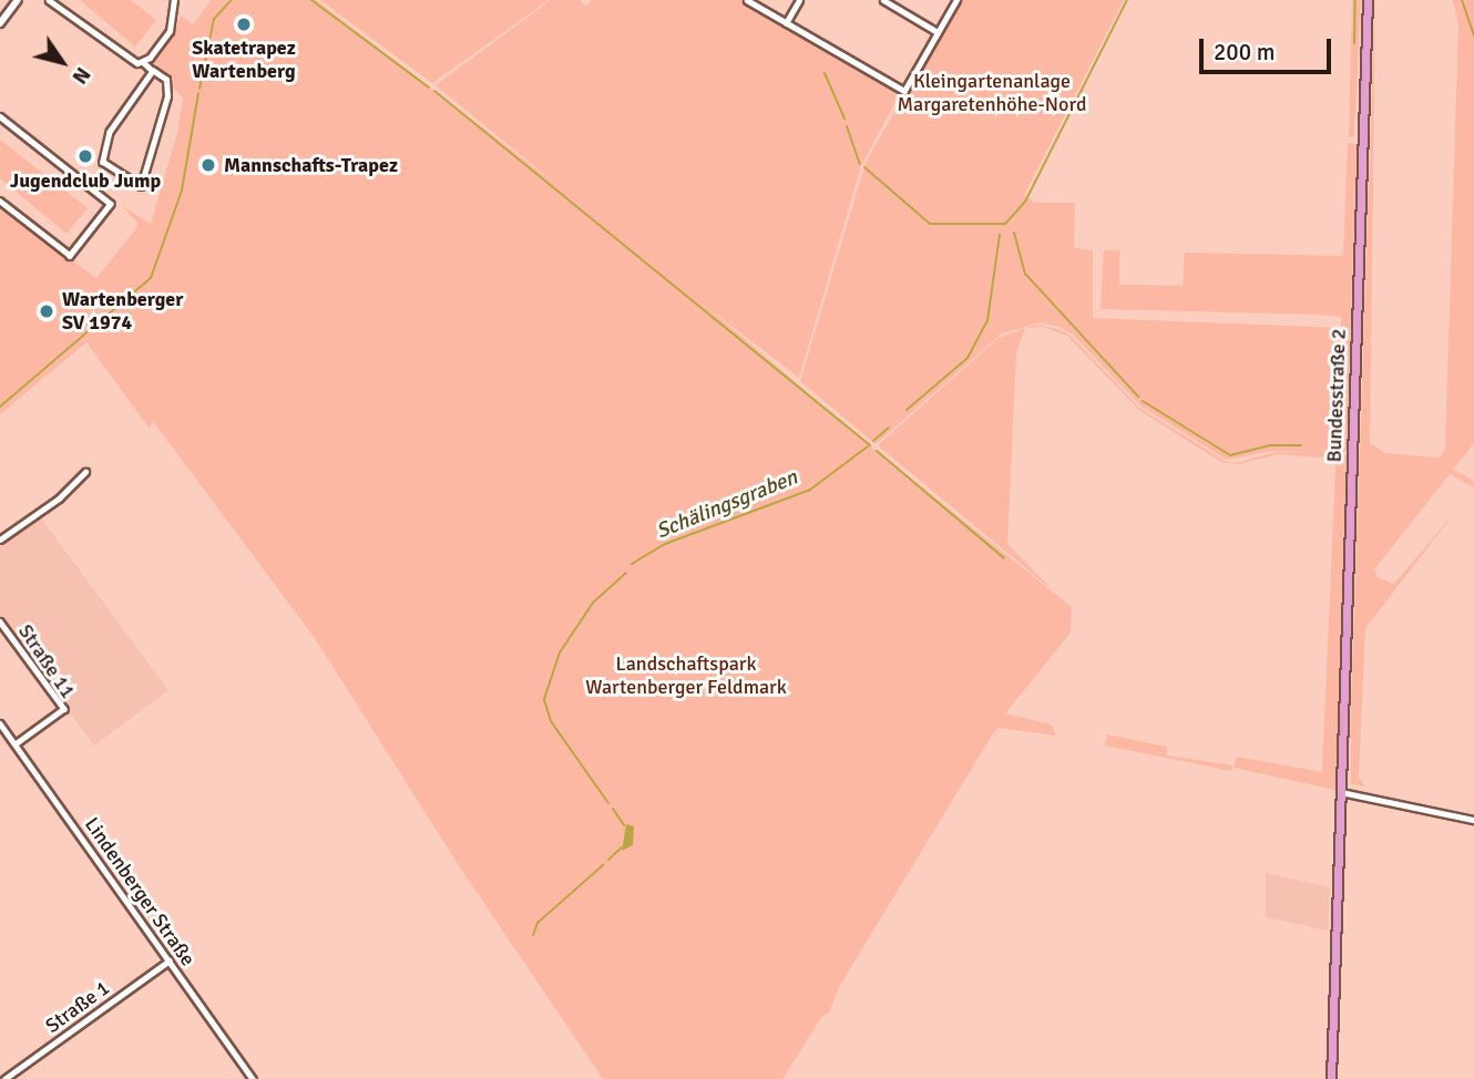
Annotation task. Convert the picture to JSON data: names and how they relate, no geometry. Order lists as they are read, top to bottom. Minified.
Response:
{"streets":{"main road":["Bundesstraße 2"],"street":["Straße 11","Lindenberger Straße","Straße 1"]},"crossings":[["Straße 11","Lindenberger Straße"],["Lindenberger Straße","Straße 1"]],"water":["Schälingsgraben"],"parks":["Kleingartenanlage Margaretenhöhe-Nord","Landschaftspark Wartenberger Feldmark"],"places":["Skatetrapez Wartenberg","Jugendclub Jump","Mannschafts-Trapez","Wartenberger SV 1974"],"scale_bar":"200 m","north":"bottom right"}
